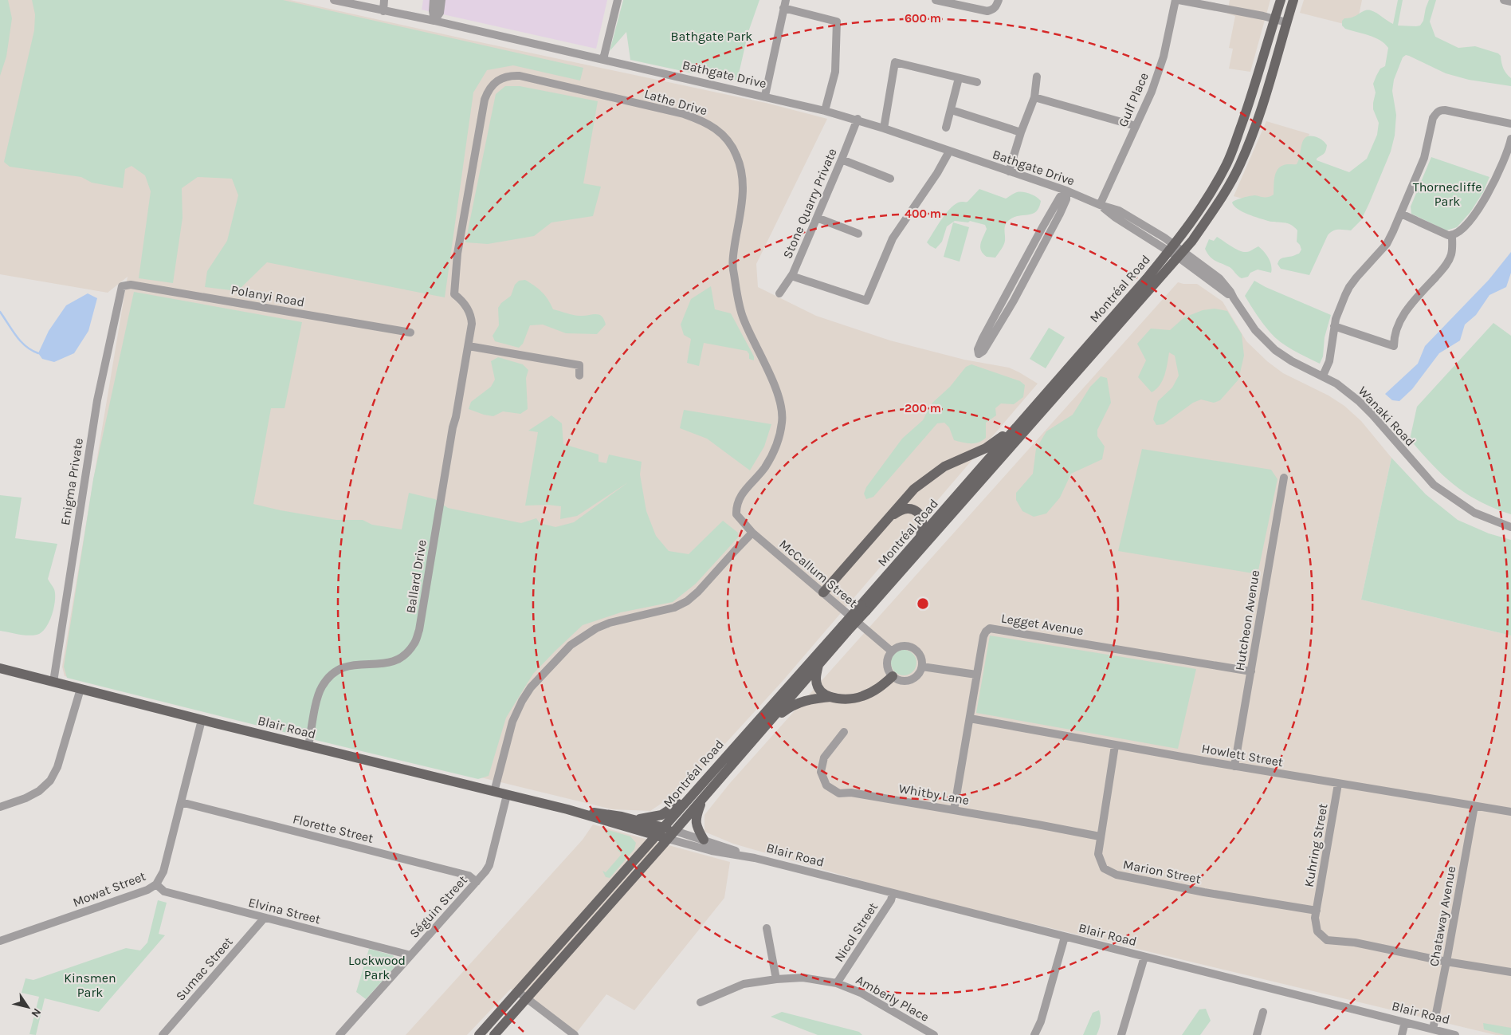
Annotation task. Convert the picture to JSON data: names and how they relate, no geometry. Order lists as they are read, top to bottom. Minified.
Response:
{"streets":{"main road":["Montréal Road","Blair Road"],"street":["Bathgate Drive","Gulf Place","Lathe Drive","Stone Quarry Private","Polanyi Road","Wanaki Road","Enigma Private","McCallum Street","Ballard Drive","Hutcheon Avenue","Legget Avenue","Howlett Street","Whitby Lane","Florette Street","Kuhring Street","Marion Street","Mowat Street","Séguin Street","Elvina Street","Chataway Avenue","Nicol Street","Sumac Street","Amberly Place"]},"crossings":[["Bathgate Drive","Gulf Place"],["Bathgate Drive","Stone Quarry Private"],["Bathgate Drive","Montréal Road"],["Bathgate Drive","Wanaki Road"],["Lathe Drive","McCallum Street"],["Lathe Drive","Ballard Drive"],["Montréal Road","Wanaki Road"],["Montréal Road","Blair Road"],["Polanyi Road","Enigma Private"],["Enigma Private","Blair Road"],["Ballard Drive","Blair Road"],["Hutcheon Avenue","Legget Avenue"],["Hutcheon Avenue","Howlett Street"],["Legget Avenue","Howlett Street"],["Legget Avenue","Whitby Lane"],["Blair Road","Mowat Street"],["Blair Road","Séguin Street"],["Blair Road","Chataway Avenue"],["Blair Road","Nicol Street"],["Howlett Street","Kuhring Street"],["Howlett Street","Marion Street"],["Howlett Street","Chataway Avenue"],["Whitby Lane","Marion Street"],["Florette Street","Mowat Street"],["Florette Street","Séguin Street"],["Kuhring Street","Marion Street"],["Kuhring Street","Chataway Avenue"],["Mowat Street","Elvina Street"],["Séguin Street","Elvina Street"],["Elvina Street","Sumac Street"],["Nicol Street","Amberly Place"]],"parks":["Bathgate Park","Thornecliffe Park","Lockwood Park","Kinsmen Park"],"north":"bottom right","rings":["600 m","400 m","200 m"]}
